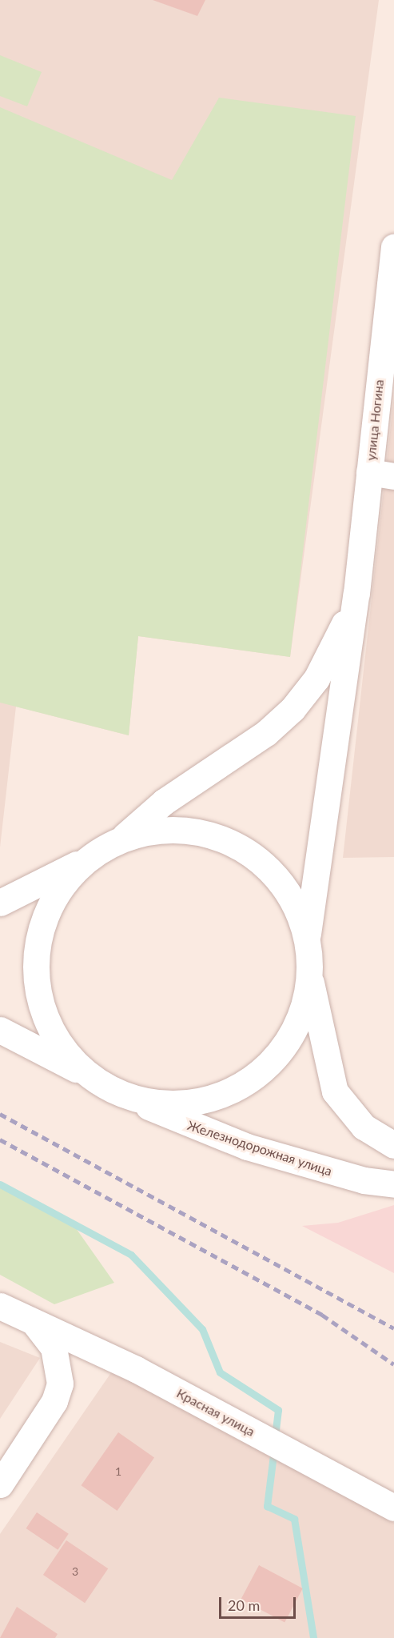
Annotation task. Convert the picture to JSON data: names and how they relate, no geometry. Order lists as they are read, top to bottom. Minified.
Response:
{"streets":{"street":["улица Ногина","Железнодорожная улица","Красная улица"]},"house_numbers":["1","3"],"scale_bar":"20 m"}
